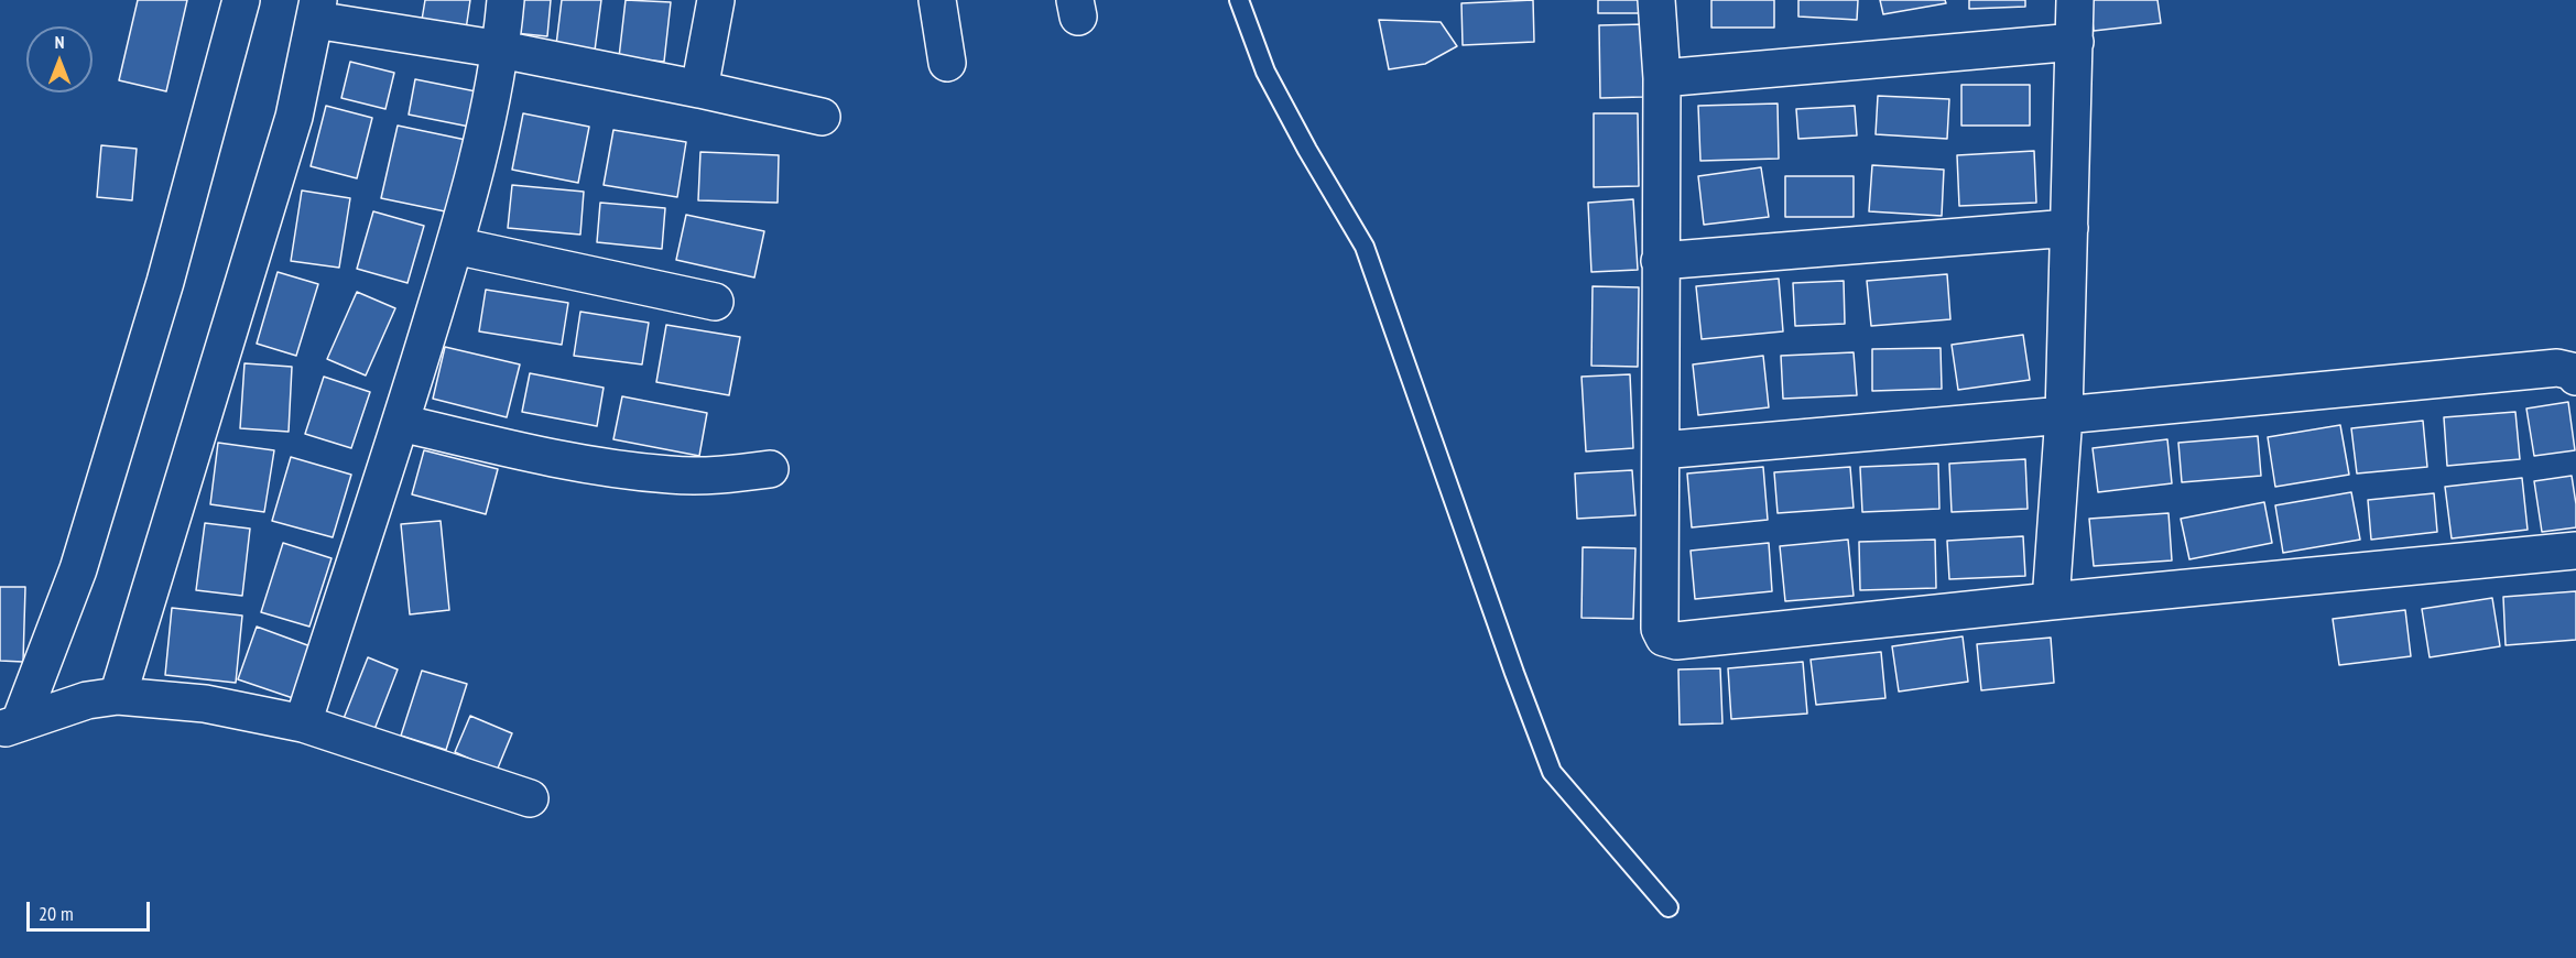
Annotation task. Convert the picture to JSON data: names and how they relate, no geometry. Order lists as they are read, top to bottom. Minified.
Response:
{"scale_bar":"20 m","north":"top"}
